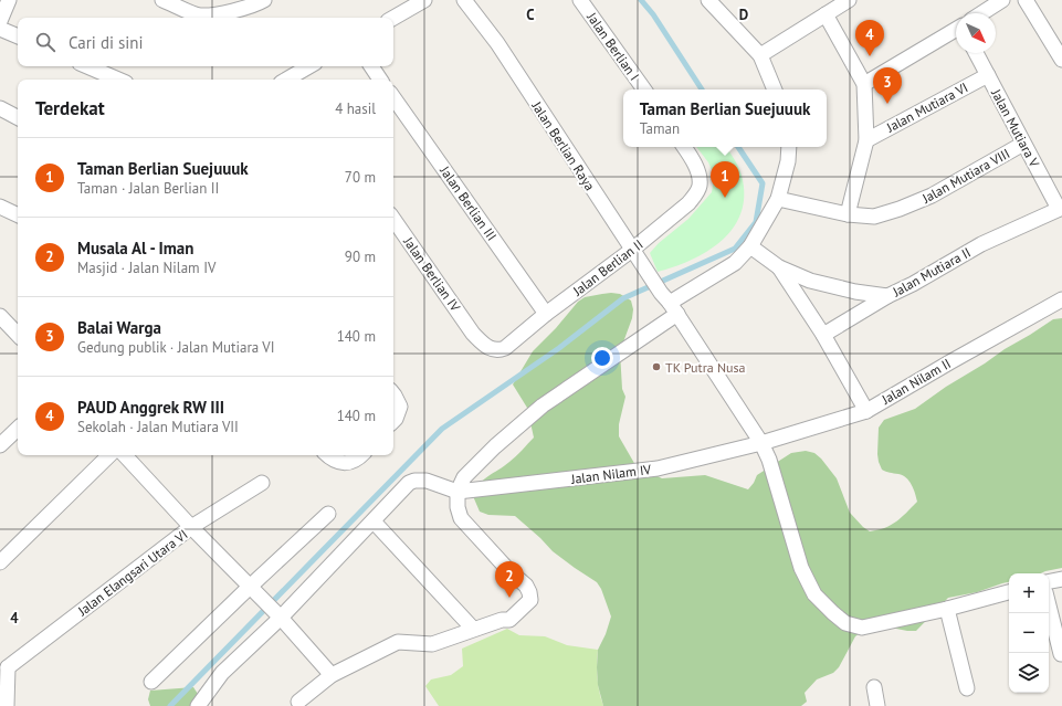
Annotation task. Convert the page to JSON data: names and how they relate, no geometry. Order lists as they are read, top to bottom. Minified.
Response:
{"streets":{"street":["Jalan Berlian I","Jalan Mutiara VI","Jalan Mutiara V","Jalan Berlian Raya","Jalan Mutiara VIII","Jalan Berlian III","Jalan Berlian II","Jalan Mutiara II","Jalan Berlian IV","Jalan Nilam II","Jalan Nilam IV","Jalan Elangsari Utara VI"]},"crossings":[["Jalan Mutiara VI","Jalan Mutiara V"],["Jalan Mutiara V","Jalan Mutiara VIII"],["Jalan Mutiara V","Jalan Mutiara II"],["Jalan Berlian Raya","Jalan Berlian II"],["Jalan Berlian Raya","Jalan Nilam II"],["Jalan Berlian Raya","Jalan Nilam IV"],["Jalan Berlian III","Jalan Berlian II"],["Jalan Berlian II","Jalan Berlian IV"],["Jalan Nilam II","Jalan Nilam IV"]],"places":["TK Putra Nusa"],"north":"bottom right","page":{"search":"Cari di sini","pins":["4","3","1","2"],"heading":["Terdekat","4 hasil"],"popup":["Taman Berlian Suejuuuk","Taman"],"list":[{"mark":"1","name":"Taman Berlian Suejuuuk","note":"Taman · Jalan Berlian II","value":"70 m"},{"mark":"2","name":"Musala Al - Iman","note":"Masjid · Jalan Nilam IV","value":"90 m"},{"mark":"3","name":"Balai Warga","note":"Gedung publik · Jalan Mutiara VI","value":"140 m"},{"mark":"4","name":"PAUD Anggrek RW III","note":"Sekolah · Jalan Mutiara VII","value":"140 m"}],"map_buttons":["+","−"]},"grid":{"columns":["C","D"],"rows":["4"]}}
